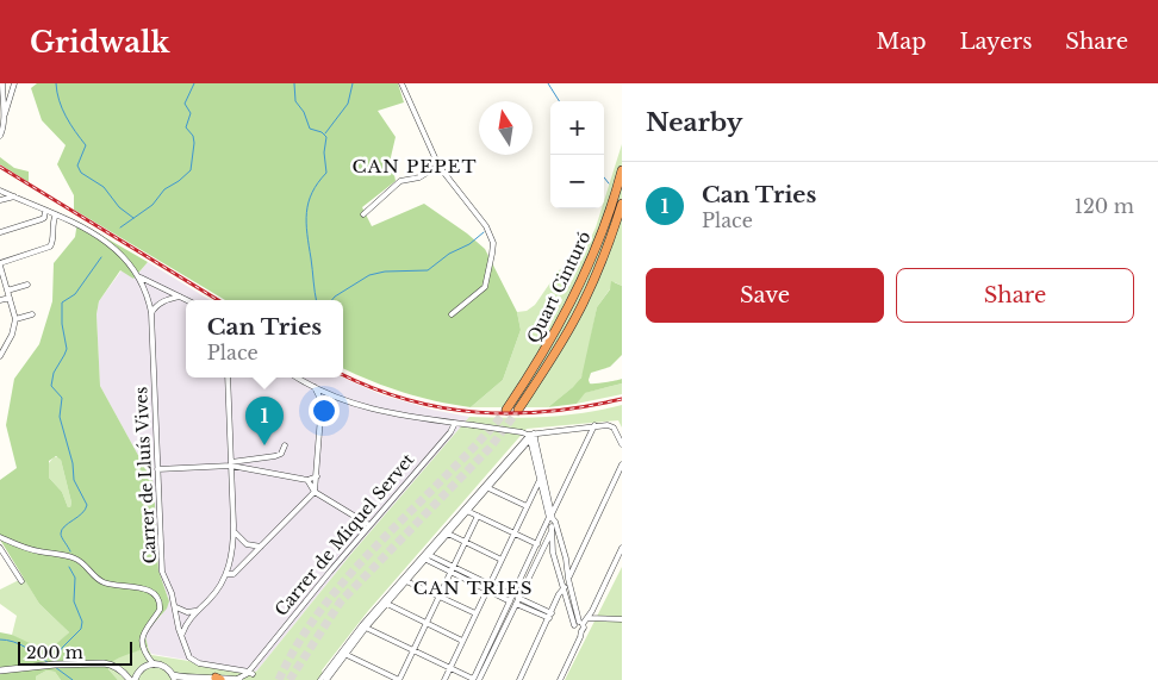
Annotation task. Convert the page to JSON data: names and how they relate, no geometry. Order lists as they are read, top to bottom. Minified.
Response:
{"streets":{"highway":["Quart Cinturó"],"street":["Carrer de Lluís Vives","Carrer de Miquel Servet"]},"crossings":[["Carrer de Lluís Vives","Carrer de Miquel Servet"]],"districts":["CAN PEPET","CAN TRIES"],"scale_bar":"200 m","north":"top","page":{"header":"Gridwalk","nav":["Map","Layers","Share"],"heading":"Nearby","map_buttons":["+","−"],"list":[{"mark":"1","name":"Can Tries","note":"Place","value":"120 m"}],"buttons":["Save","Share"],"popup":["Can Tries","Place"],"pins":"1","scale":"200 m"}}
